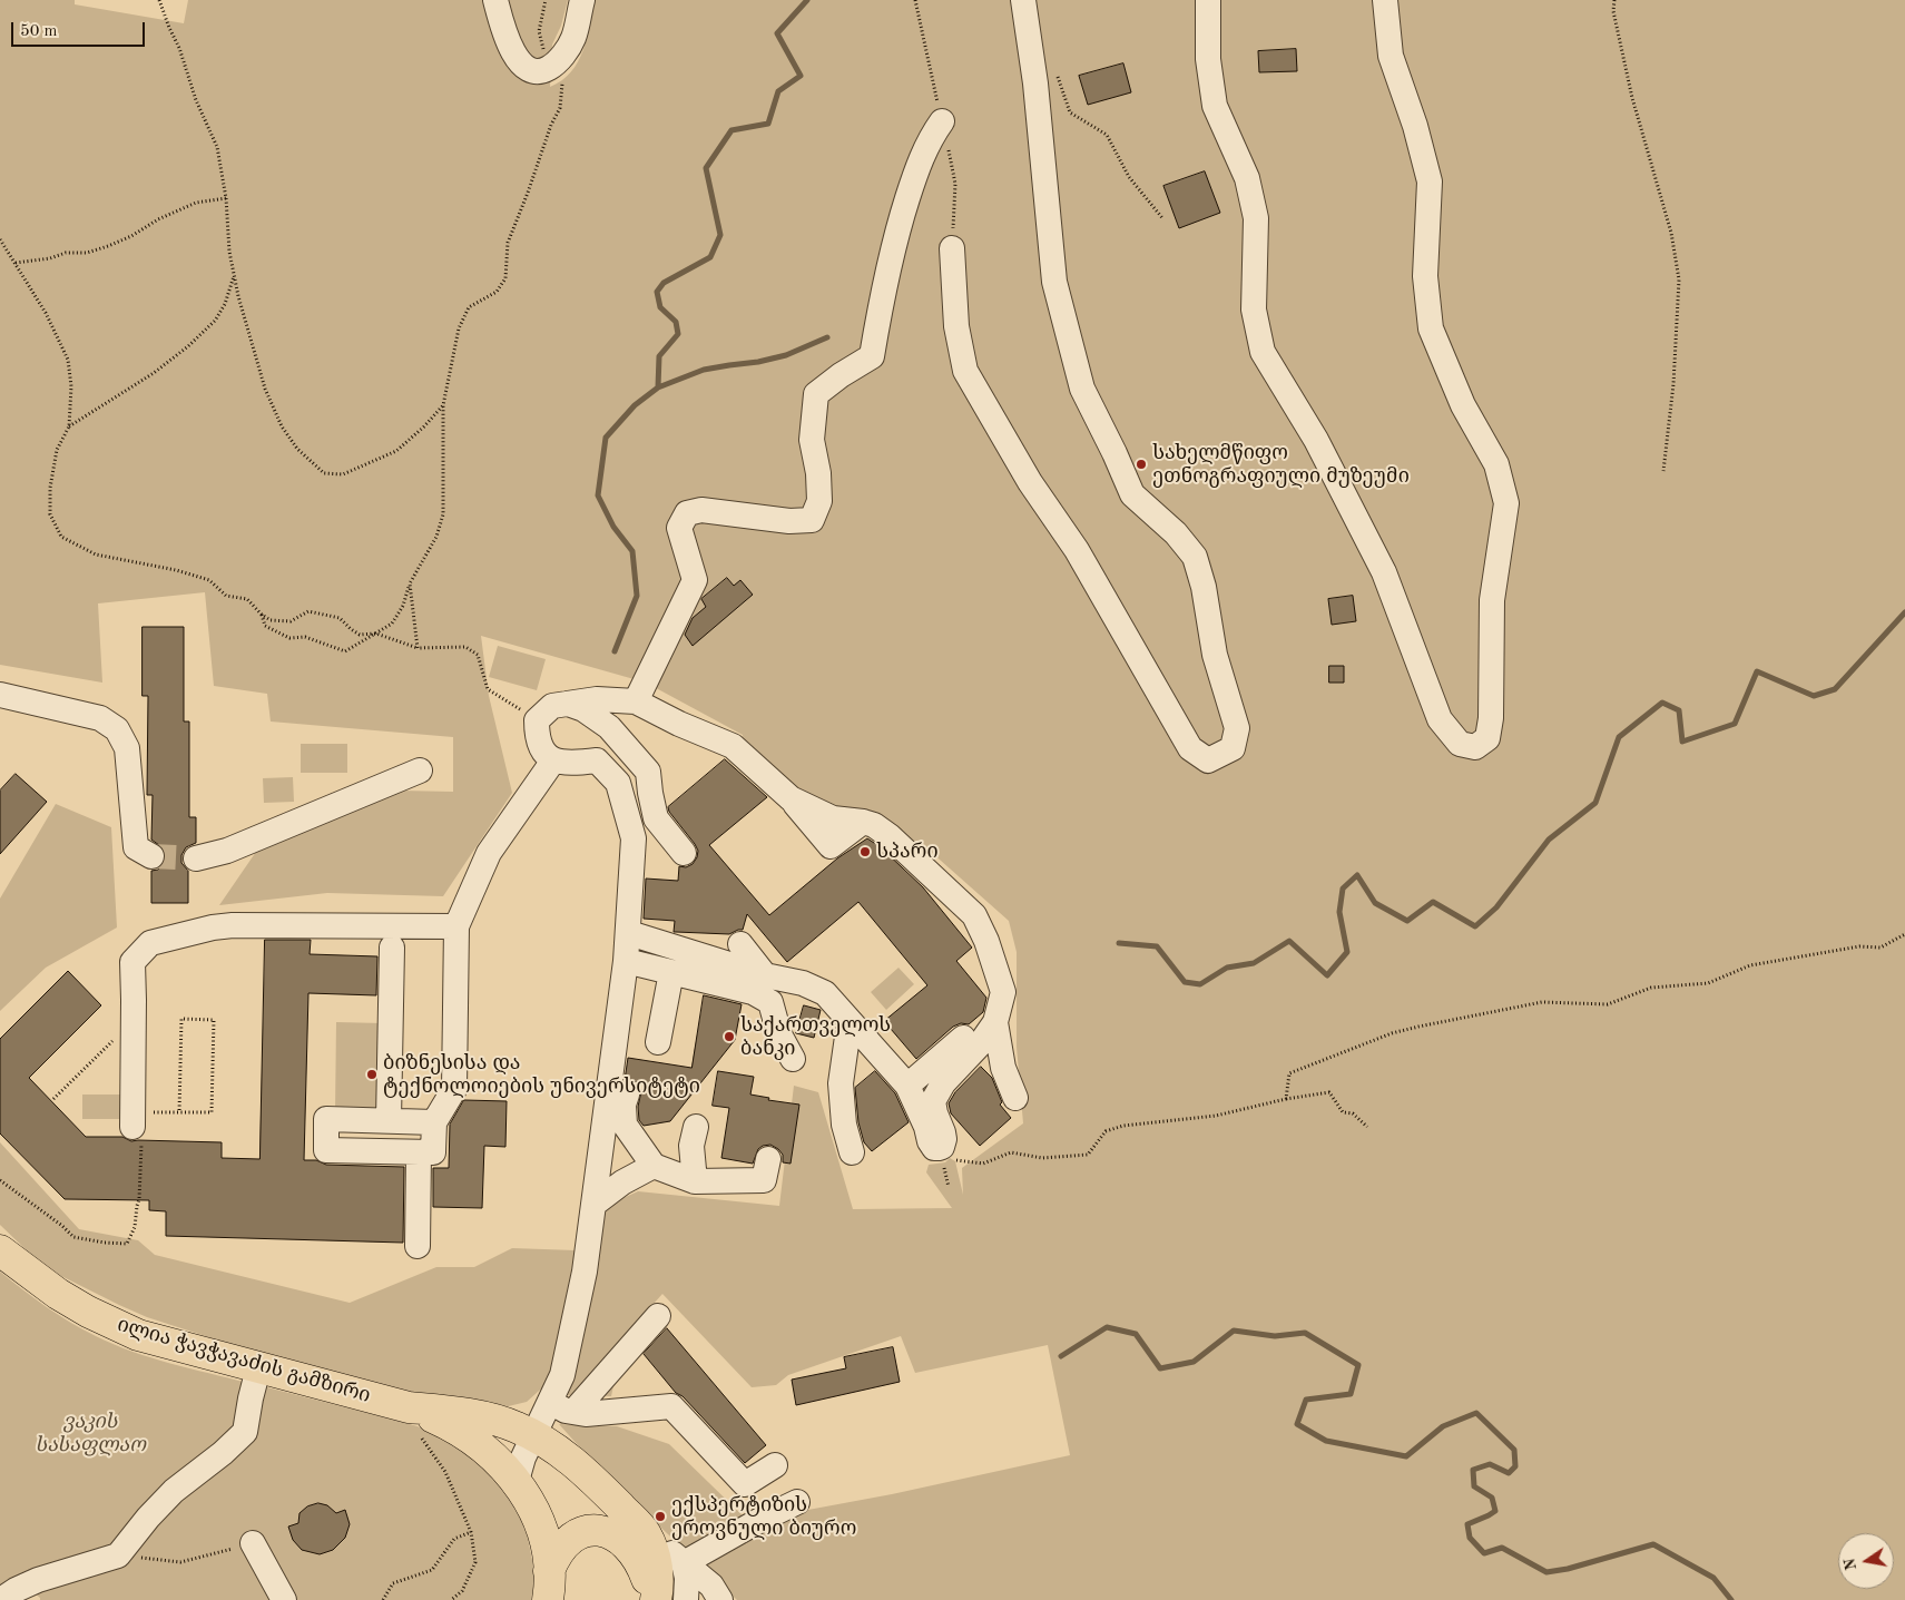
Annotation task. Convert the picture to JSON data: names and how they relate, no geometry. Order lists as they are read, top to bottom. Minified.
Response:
{"streets":{"main road":["ილია ჭავჭავაძის გამზირი"]},"parks":["ვაკის სასაფლაო"],"places":["სახელმწიფო ეთნოგრაფიული მუზეუმი","სპარი","საქართველოს ბანკი","ბიზნესისა და ტექნოლოიების უნივერსიტეტი","ექსპერტიზის ეროვნული ბიურო"],"scale_bar":"50 m","north":"left"}
